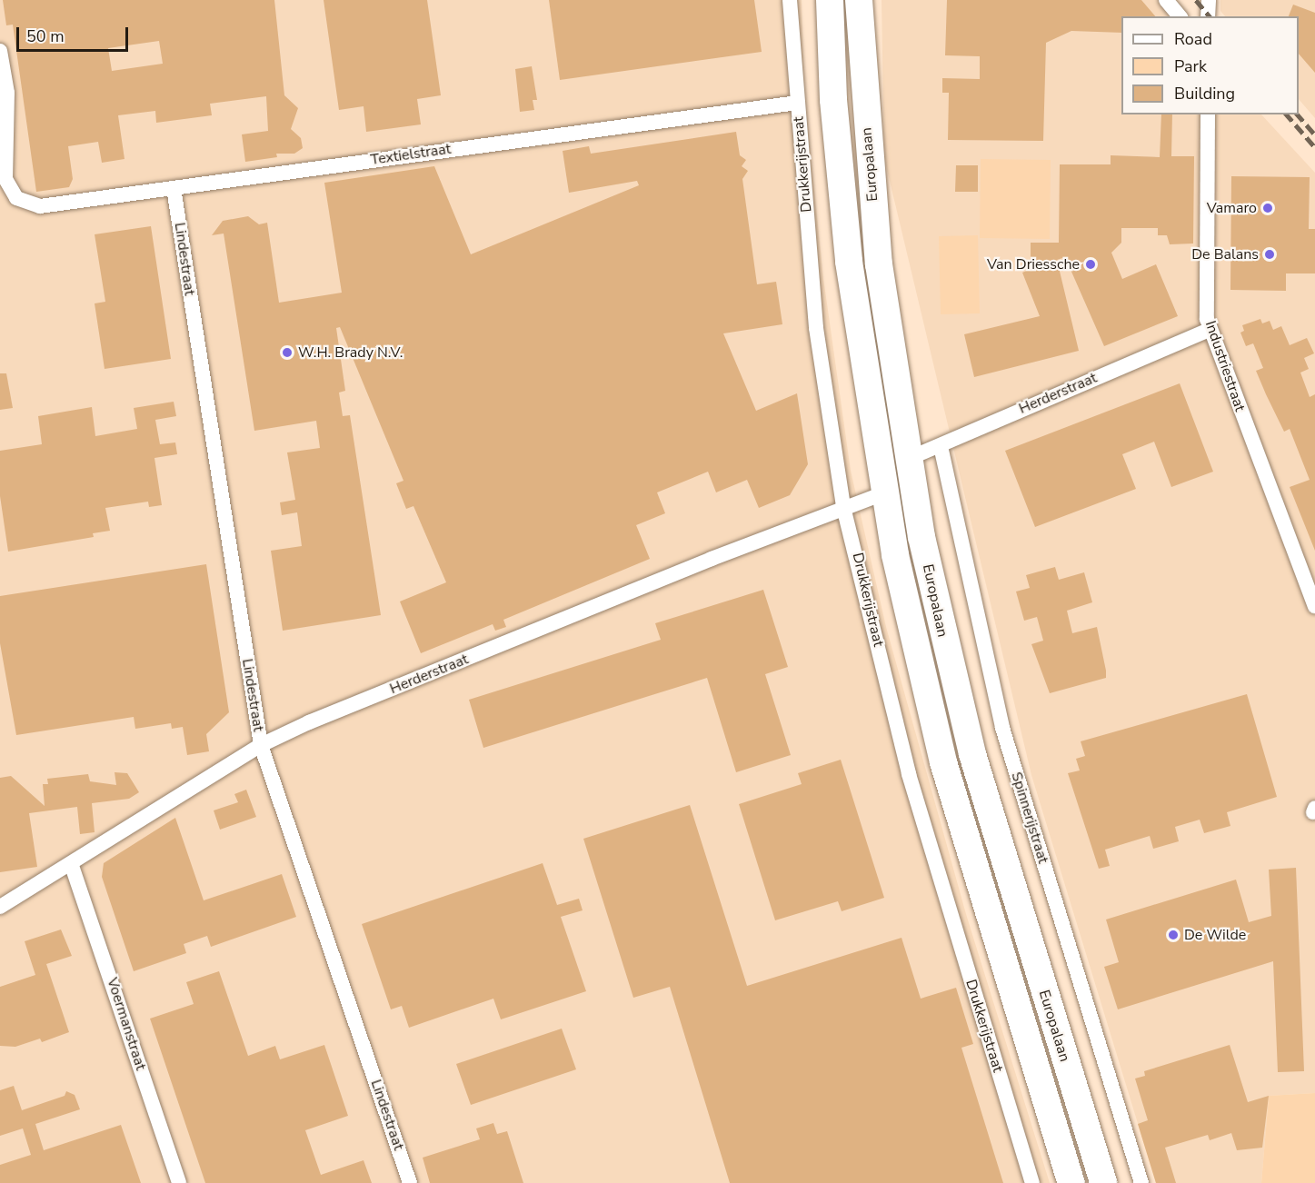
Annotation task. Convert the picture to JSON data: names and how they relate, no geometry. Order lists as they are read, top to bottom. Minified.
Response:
{"streets":{"highway":["Europalaan"],"street":["Textielstraat","Drukkerijstraat","Lindestraat","Industriestraat","Herderstraat","Spinnerijstraat","Voermanstraat"]},"crossings":[["Textielstraat","Drukkerijstraat"],["Textielstraat","Lindestraat"],["Drukkerijstraat","Herderstraat"],["Europalaan","Herderstraat"],["Lindestraat","Herderstraat"],["Industriestraat","Herderstraat"],["Herderstraat","Spinnerijstraat"],["Herderstraat","Voermanstraat"]],"places":["Vamaro","De Balans","Van Driessche","W.H. Brady N.V.","De Wilde"],"legend":["Road","Park","Building"],"scale_bar":"50 m"}
